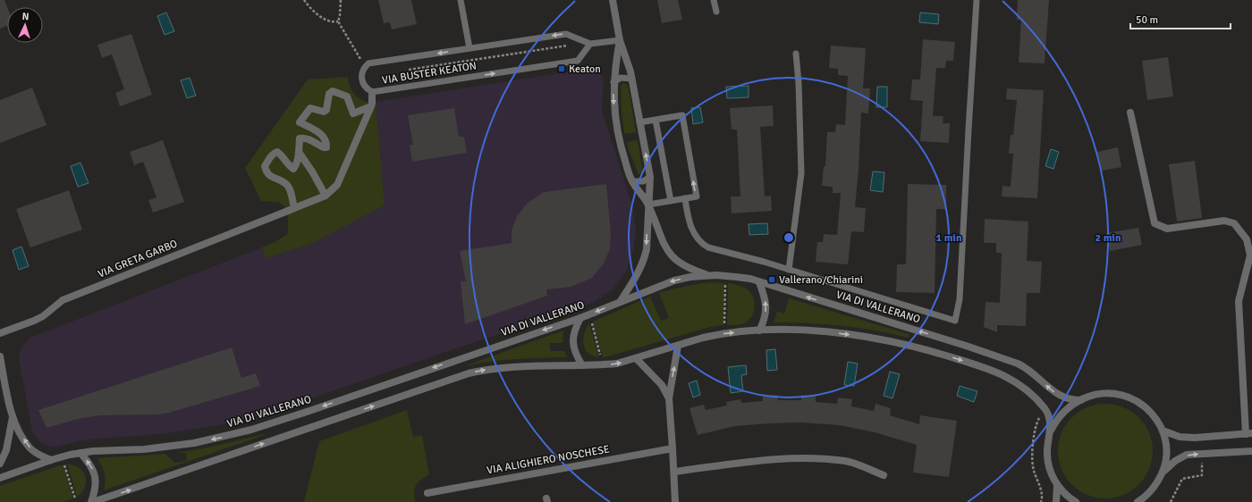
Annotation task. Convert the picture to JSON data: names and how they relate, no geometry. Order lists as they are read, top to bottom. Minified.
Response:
{"streets":{"street":["VIA GRETA GARBO","VIA DI VALLERANO","VIA ALIGHIERO NOSCHESE"],"lane":["VIA BUSTER KEATON"]},"places":{"transit":["Keaton","Vallerano/Chiarini"]},"scale_bar":"50 m","north":"top","rings":["1 min","2 min"]}
